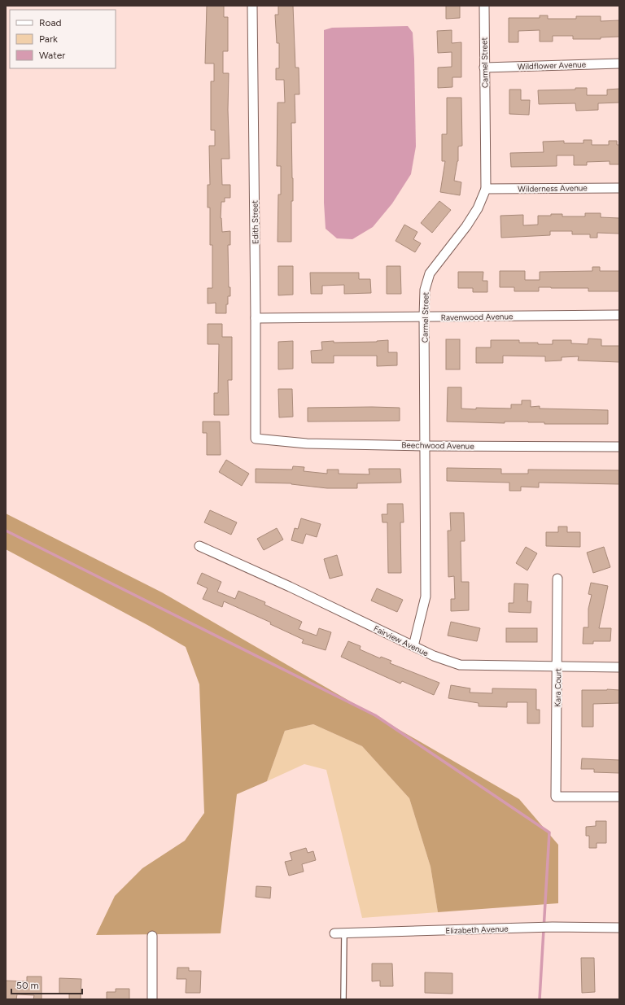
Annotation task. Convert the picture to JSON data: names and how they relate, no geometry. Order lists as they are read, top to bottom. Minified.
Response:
{"streets":{"street":["Carmel Street","Wildflower Avenue","Wilderness Avenue","Edith Street","Ravenwood Avenue","Beechwood Avenue","Fairview Avenue","Kara Court","Elizabeth Avenue"]},"crossings":[["Carmel Street","Wildflower Avenue"],["Carmel Street","Wilderness Avenue"],["Carmel Street","Ravenwood Avenue"],["Carmel Street","Beechwood Avenue"],["Carmel Street","Fairview Avenue"],["Edith Street","Ravenwood Avenue"],["Edith Street","Beechwood Avenue"],["Fairview Avenue","Kara Court"]],"legend":["Road","Park","Water"],"scale_bar":"50 m"}
